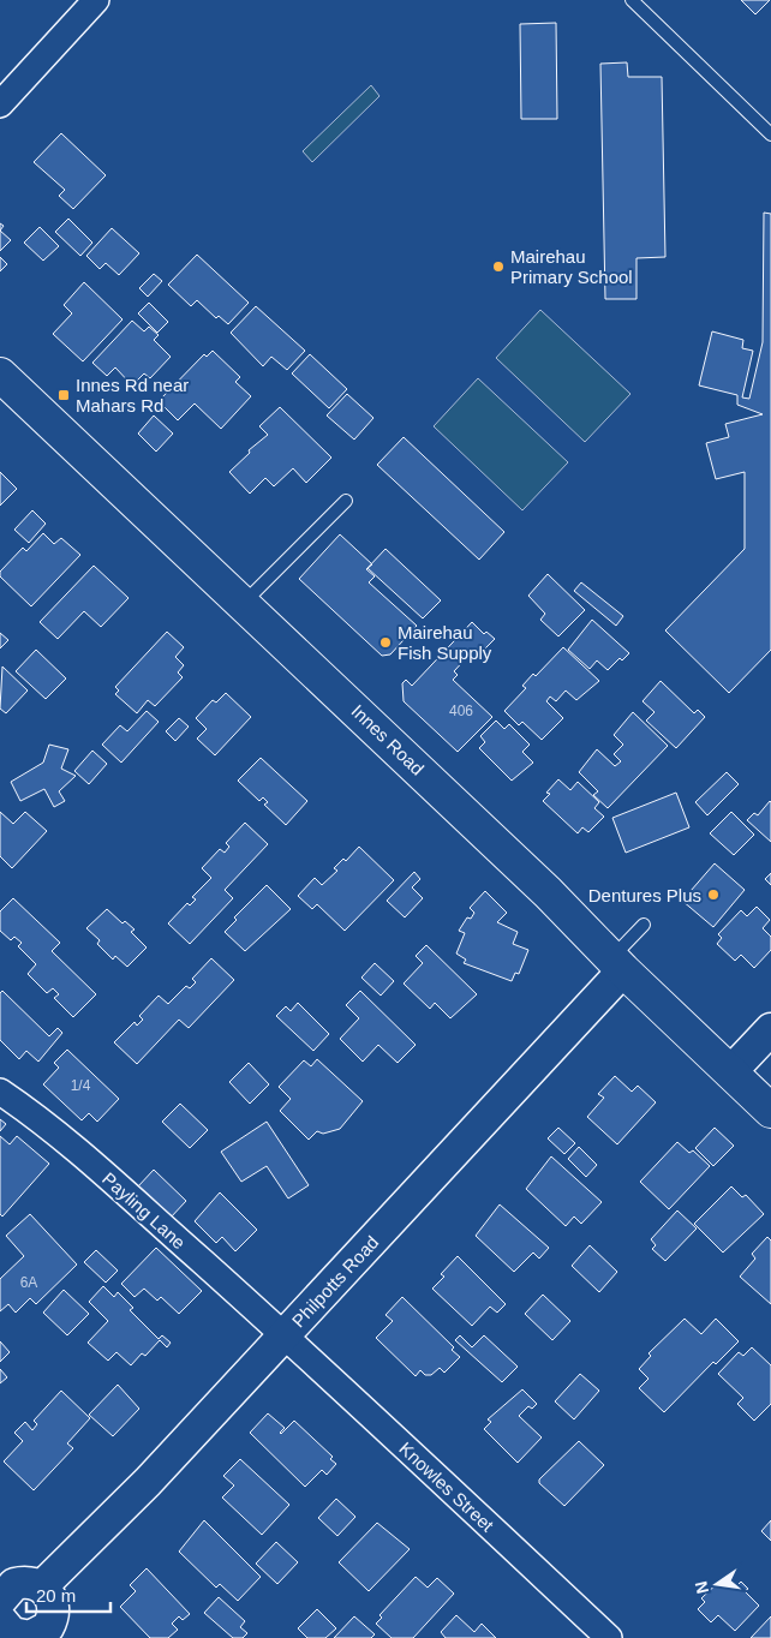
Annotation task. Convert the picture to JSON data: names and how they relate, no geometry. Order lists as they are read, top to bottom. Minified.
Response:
{"streets":{"main road":["Innes Road"],"street":["Payling Lane","Philpotts Road","Knowles Street"]},"crossings":[["Innes Road","Philpotts Road"],["Payling Lane","Philpotts Road"],["Payling Lane","Knowles Street"],["Philpotts Road","Knowles Street"]],"places":{"other":["Mairehau Primary School","Mairehau Fish Supply","Dentures Plus"],"transit":["Innes Rd near Mahars Rd"]},"house_numbers":["406","1/4","6A"],"scale_bar":"20 m","north":"left"}
